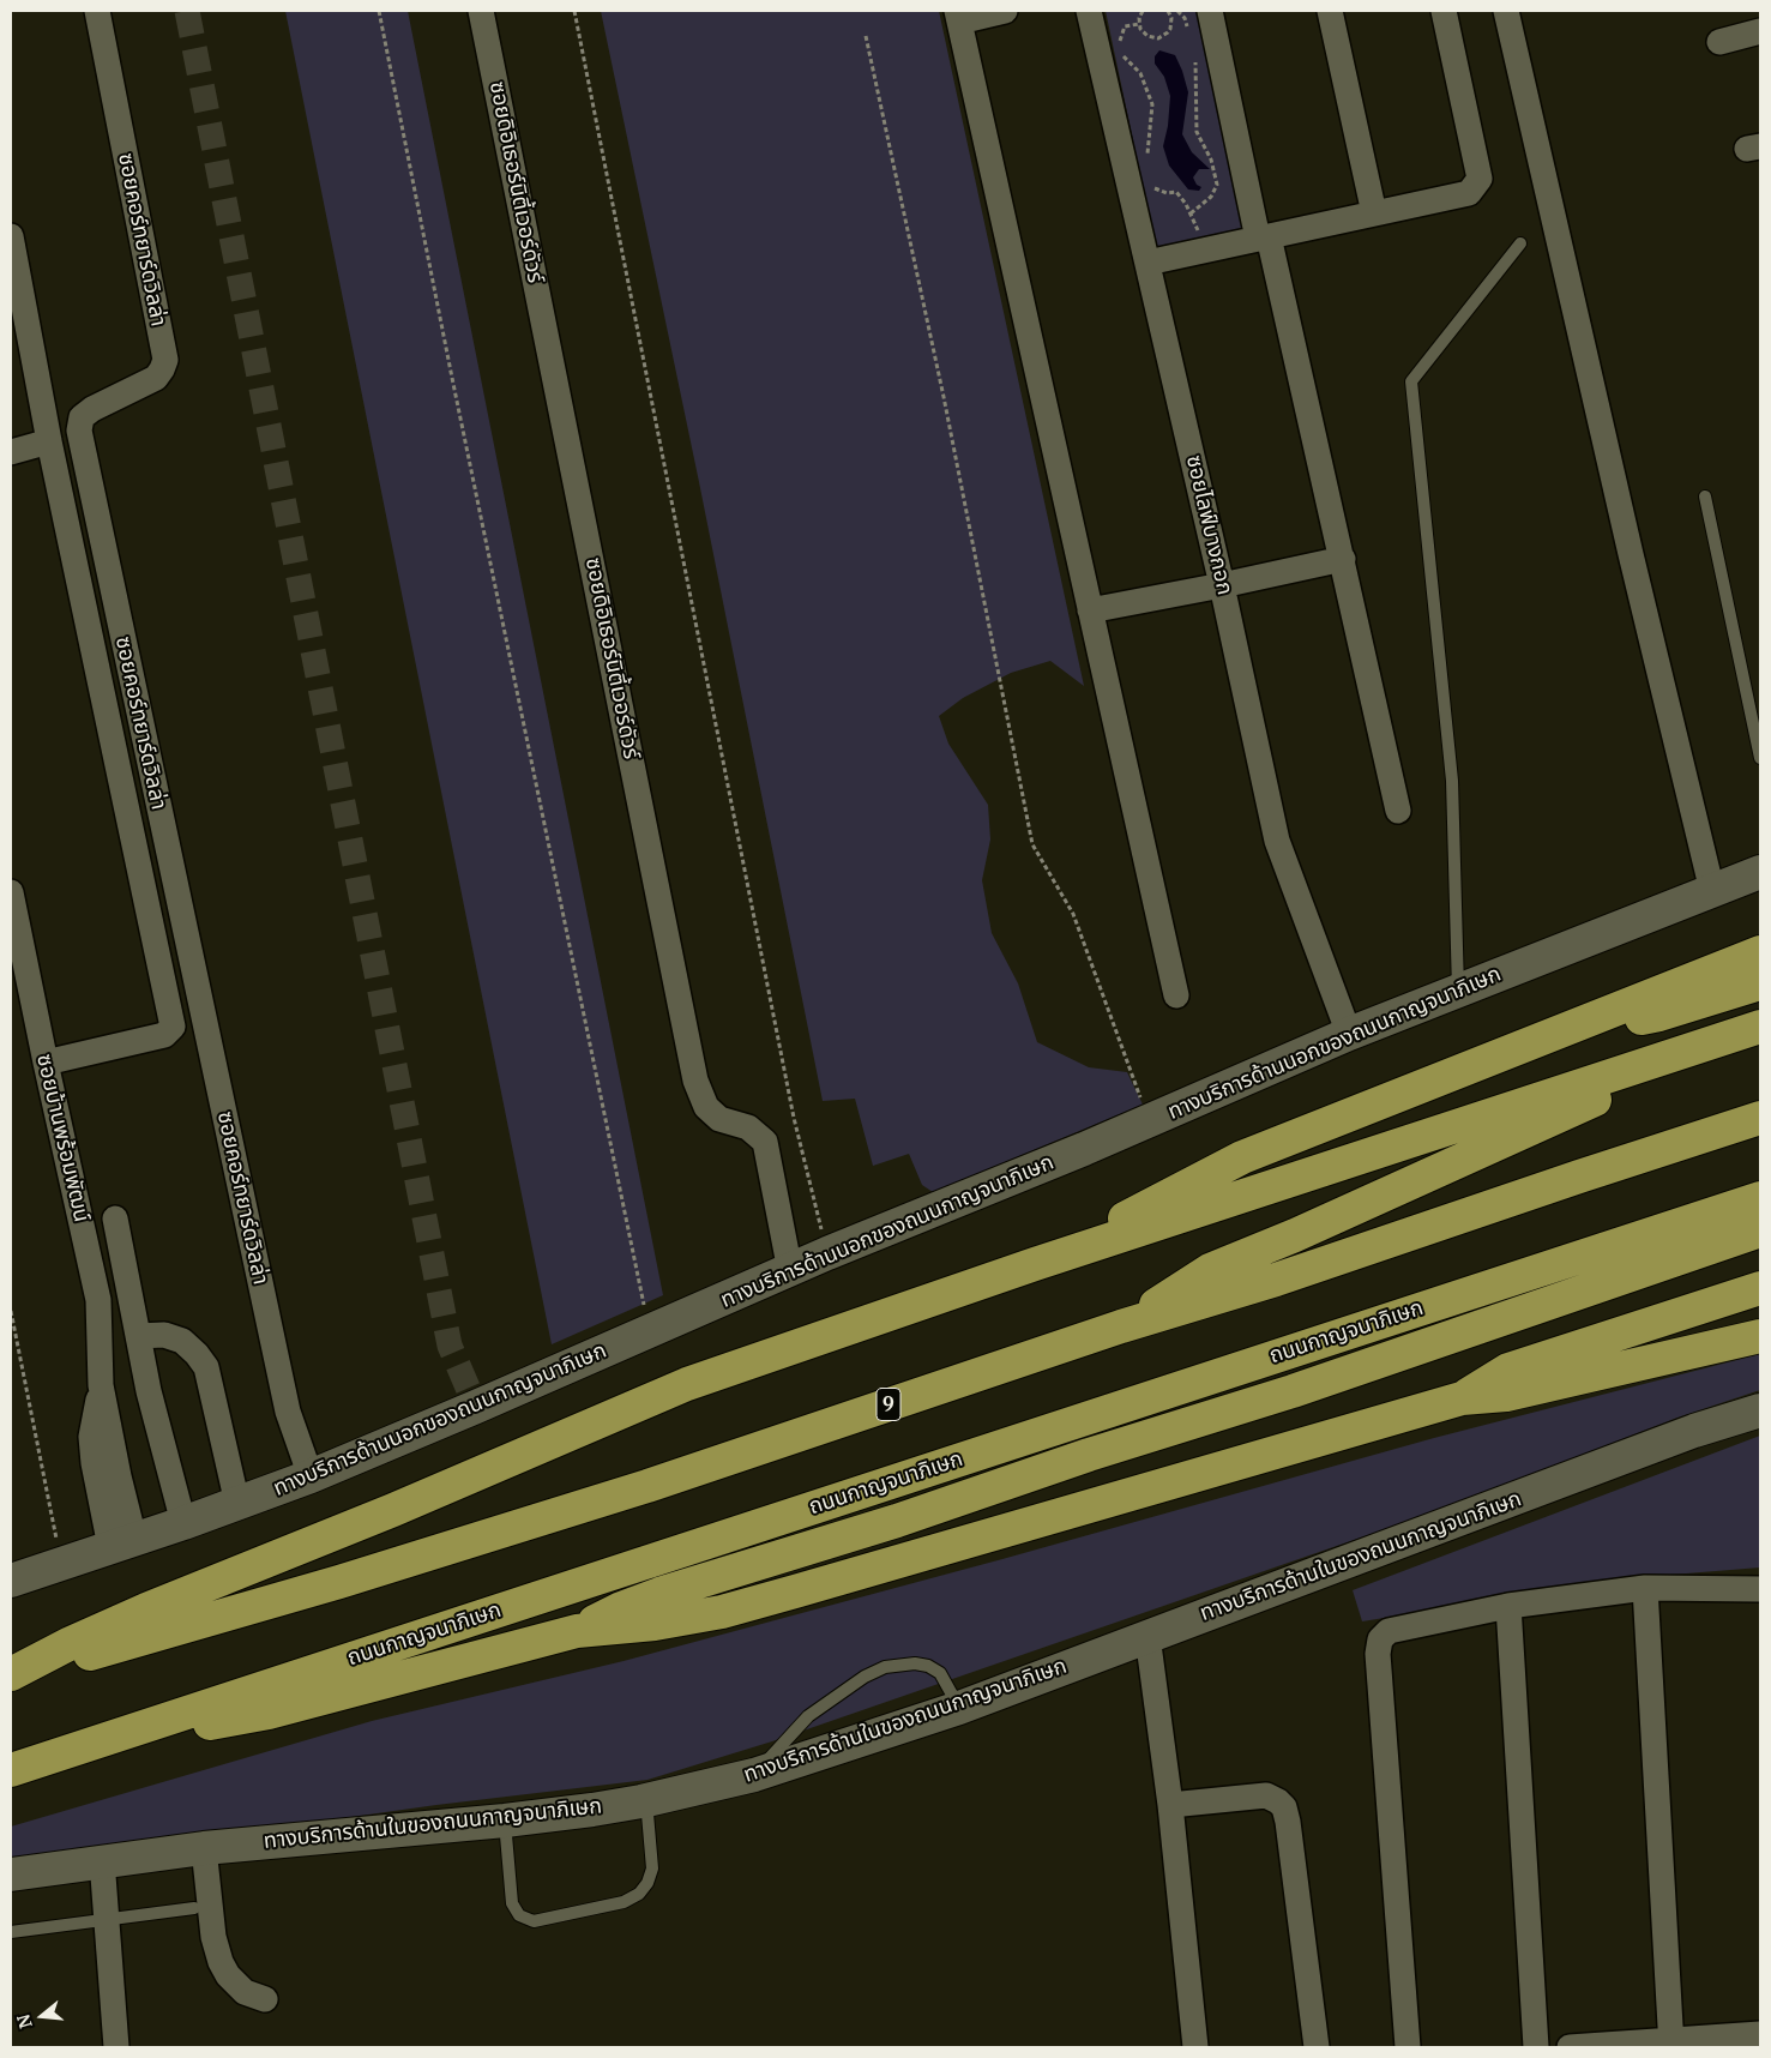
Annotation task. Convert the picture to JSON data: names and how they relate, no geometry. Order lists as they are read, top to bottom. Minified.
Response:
{"streets":{"highway":["ถนนกาญจนาภิเษก","9"],"main road":["ทางบริการด้านนอกของถนนกาญจนาภิเษก","ทางบริการด้านในของถนนกาญจนาภิเษก"],"street":["ซอยดิอิเธอร์นิตี้เวอร์ดัวร์","ซอยคอร์ทยาร์ดวิลล่า","ซอยไลฟ์บางกอก","ซอยบ้านพร้อมพัฒน์"]},"crossings":[["ซอยดิอิเธอร์นิตี้เวอร์ดัวร์","ทางบริการด้านนอกของถนนกาญจนาภิเษก"],["ซอยคอร์ทยาร์ดวิลล่า","ทางบริการด้านนอกของถนนกาญจนาภิเษก"],["ซอยไลฟ์บางกอก","ทางบริการด้านนอกของถนนกาญจนาภิเษก"],["ทางบริการด้านนอกของถนนกาญจนาภิเษก","ซอยบ้านพร้อมพัฒน์"]],"north":"left"}
